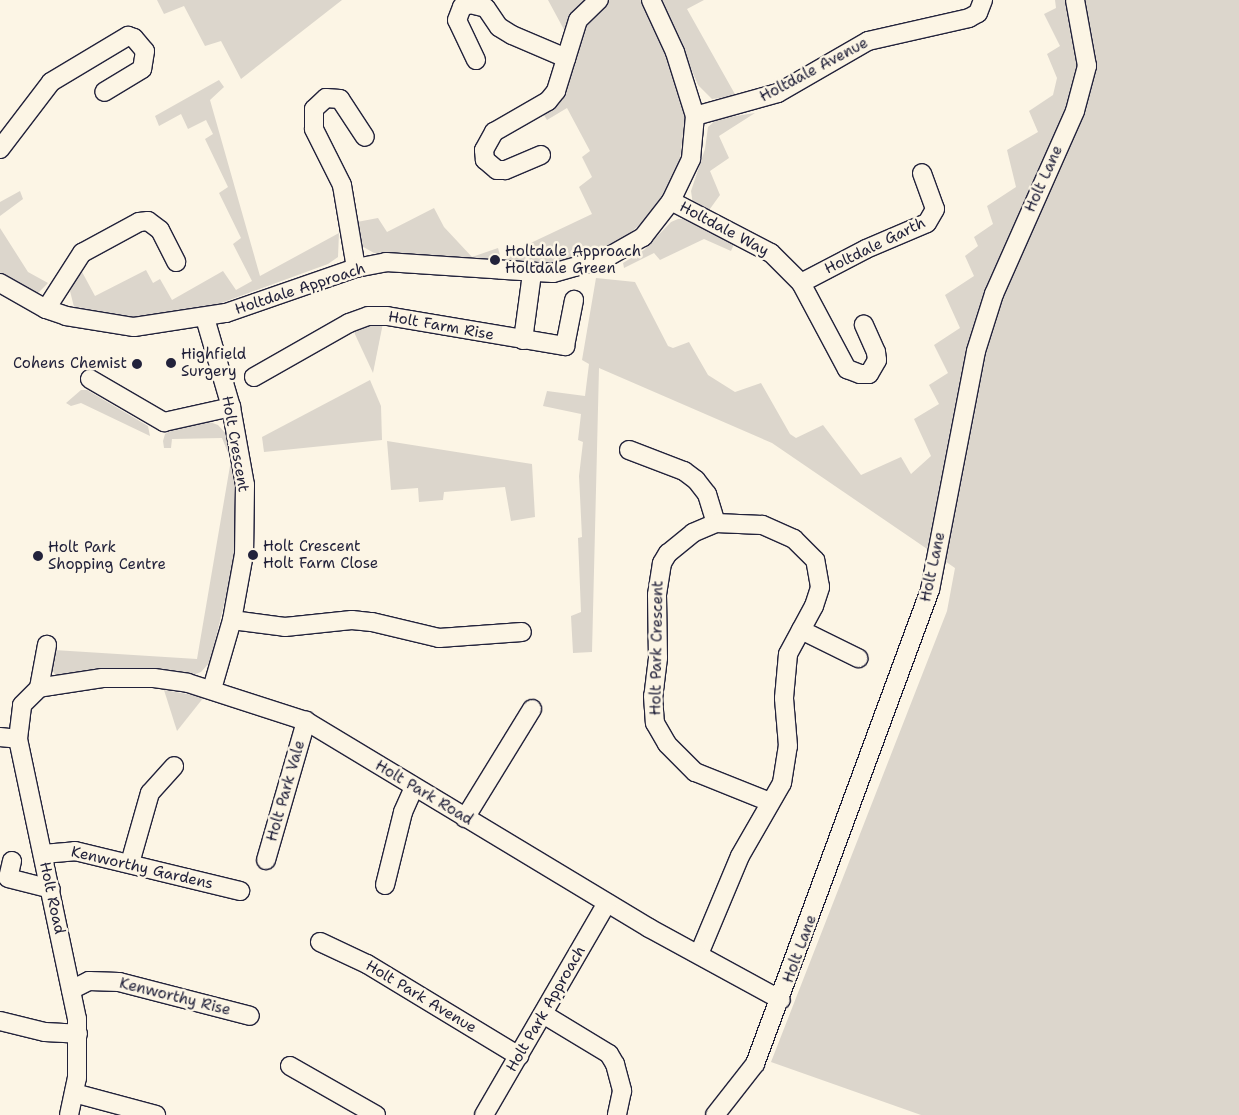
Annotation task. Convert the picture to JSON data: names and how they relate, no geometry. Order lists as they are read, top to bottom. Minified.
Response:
{"streets":{"street":["Holtdale Avenue","Holt Lane","Holtdale Way","Holtdale Garth","Holtdale Approach","Holt Farm Rise","Holt Crescent","Holt Park Crescent","Holt Park Vale","Holt Park Road","Kenworthy Gardens","Holt Road","Kenworthy Rise","Holt Park Avenue","Holt Park Approach"]},"crossings":[["Holtdale Avenue","Holtdale Approach"],["Holt Lane","Holt Park Road"],["Holtdale Way","Holtdale Garth"],["Holtdale Way","Holtdale Approach"],["Holtdale Approach","Holt Crescent"],["Holt Crescent","Holt Park Road"],["Holt Park Crescent","Holt Park Road"],["Holt Park Vale","Holt Park Road"],["Holt Park Road","Holt Road"],["Holt Park Road","Holt Park Approach"],["Kenworthy Gardens","Holt Road"],["Holt Road","Kenworthy Rise"],["Holt Park Avenue","Holt Park Approach"]],"places":["Holtdale Approach Holtdale Green","Highfield Surgery","Cohens Chemist","Holt Crescent Holt Farm Close","Holt Park Shopping Centre"]}
